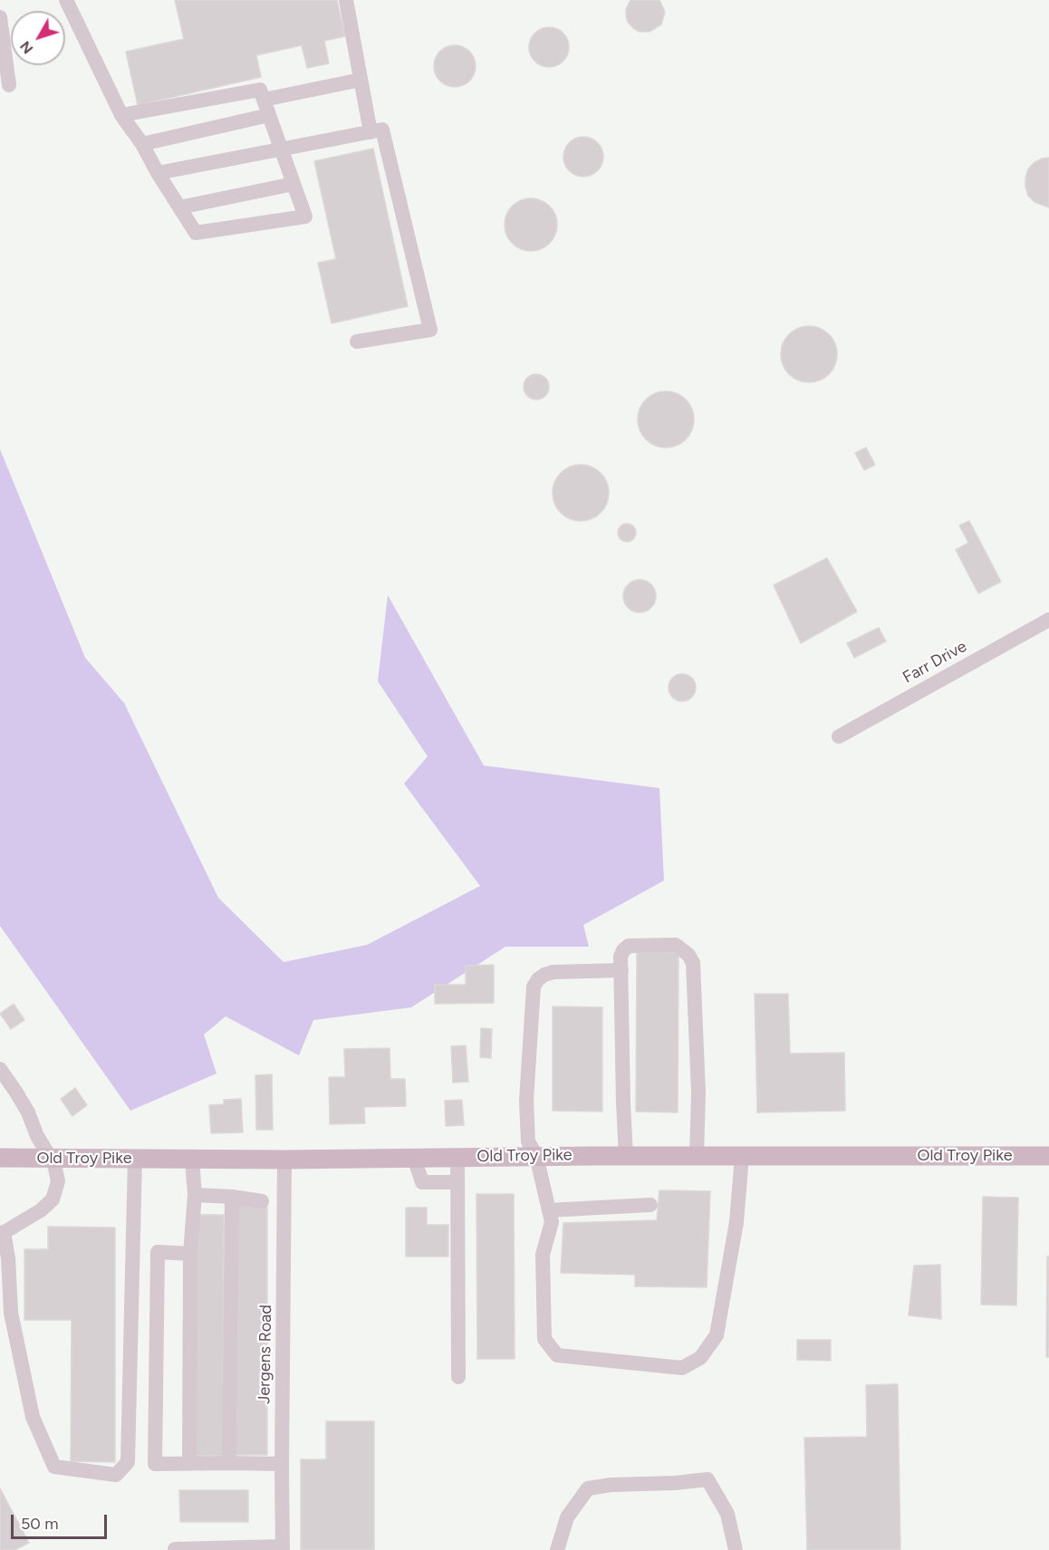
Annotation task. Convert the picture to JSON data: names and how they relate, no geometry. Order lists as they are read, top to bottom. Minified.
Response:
{"streets":{"main road":["Old Troy Pike"],"street":["Farr Drive","Jergens Road"]},"crossings":[["Old Troy Pike","Jergens Road"]],"scale_bar":"50 m","north":"bottom left"}
